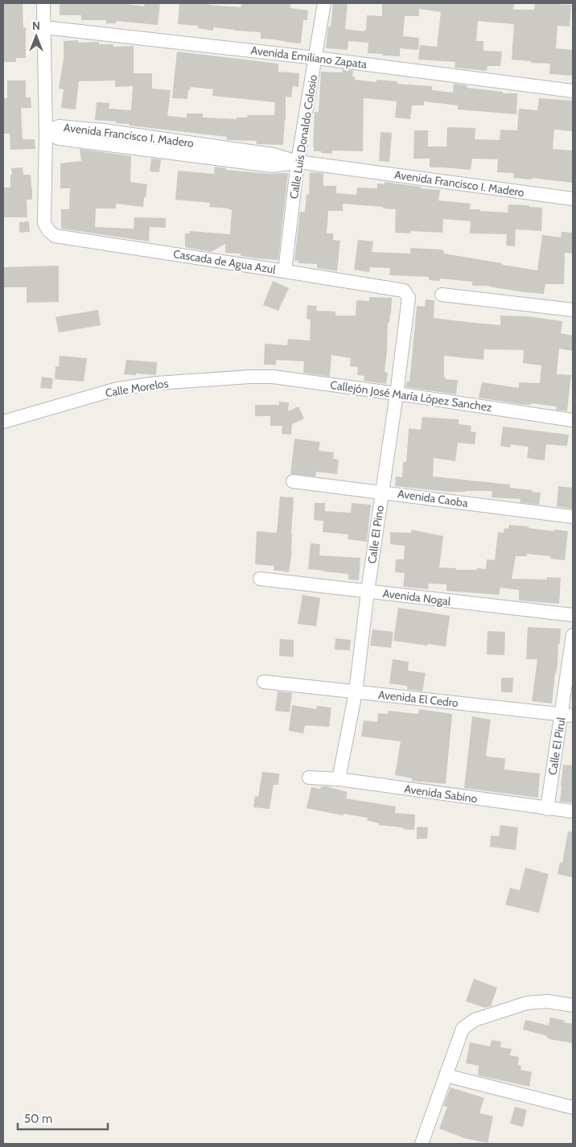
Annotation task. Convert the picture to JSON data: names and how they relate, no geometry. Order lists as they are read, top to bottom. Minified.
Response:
{"streets":{"street":["Avenida Emiliano Zapata","Avenida Francisco I. Madero","Calle Luis Donaldo Colosio","Cascada de Agua Azul","Calle Morelos","Callejón José María López Sanchez","Avenida Caoba","Calle El Pino","Avenida Nogal","Avenida El Cedro","Calle El Pirul","Avenida Sabino"]},"crossings":[["Avenida Emiliano Zapata","Calle Luis Donaldo Colosio"],["Avenida Francisco I. Madero","Calle Luis Donaldo Colosio"],["Avenida Francisco I. Madero","Cascada de Agua Azul"],["Calle Luis Donaldo Colosio","Cascada de Agua Azul"],["Cascada de Agua Azul","Calle El Pino"],["Calle Morelos","Callejón José María López Sanchez"],["Callejón José María López Sanchez","Calle El Pino"],["Avenida Caoba","Calle El Pino"],["Calle El Pino","Avenida Nogal"],["Calle El Pino","Avenida El Cedro"],["Calle El Pino","Avenida Sabino"],["Avenida El Cedro","Calle El Pirul"],["Calle El Pirul","Avenida Sabino"]],"scale_bar":"50 m","north":"top"}
